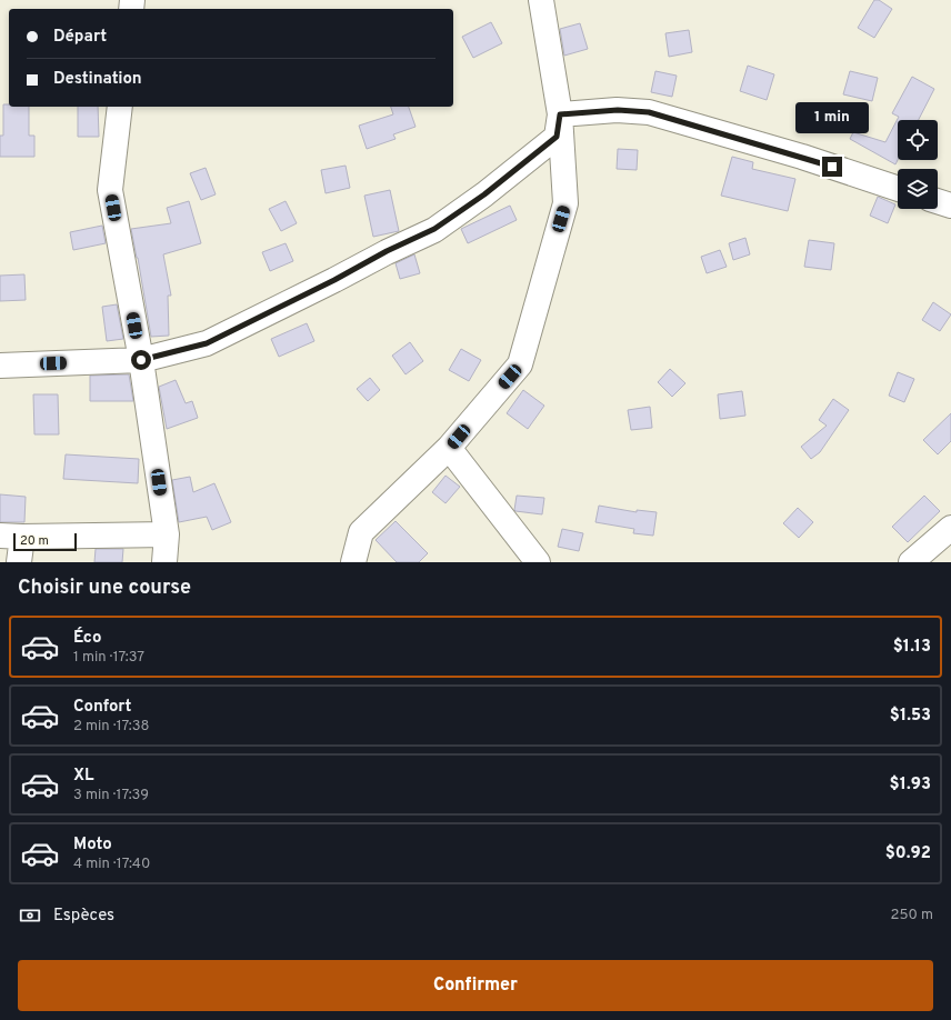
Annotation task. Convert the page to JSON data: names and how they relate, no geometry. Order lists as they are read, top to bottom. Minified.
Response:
{"scale_bar":"20 m","page":{"banner":["Départ","Destination"],"bubble":"1 min","scale":"20 m","heading":"Choisir une course","list":[{"name":"Éco","note":"1 min · 17:37","value":"$1.13"},{"name":"Confort","note":"2 min · 17:38","value":"$1.53"},{"name":"XL","note":"3 min · 17:39","value":"$1.93"},{"name":"Moto","note":"4 min · 17:40","value":"$0.92"}],"pay":["Espèces","250 m"],"buttons":"Confirmer"}}
